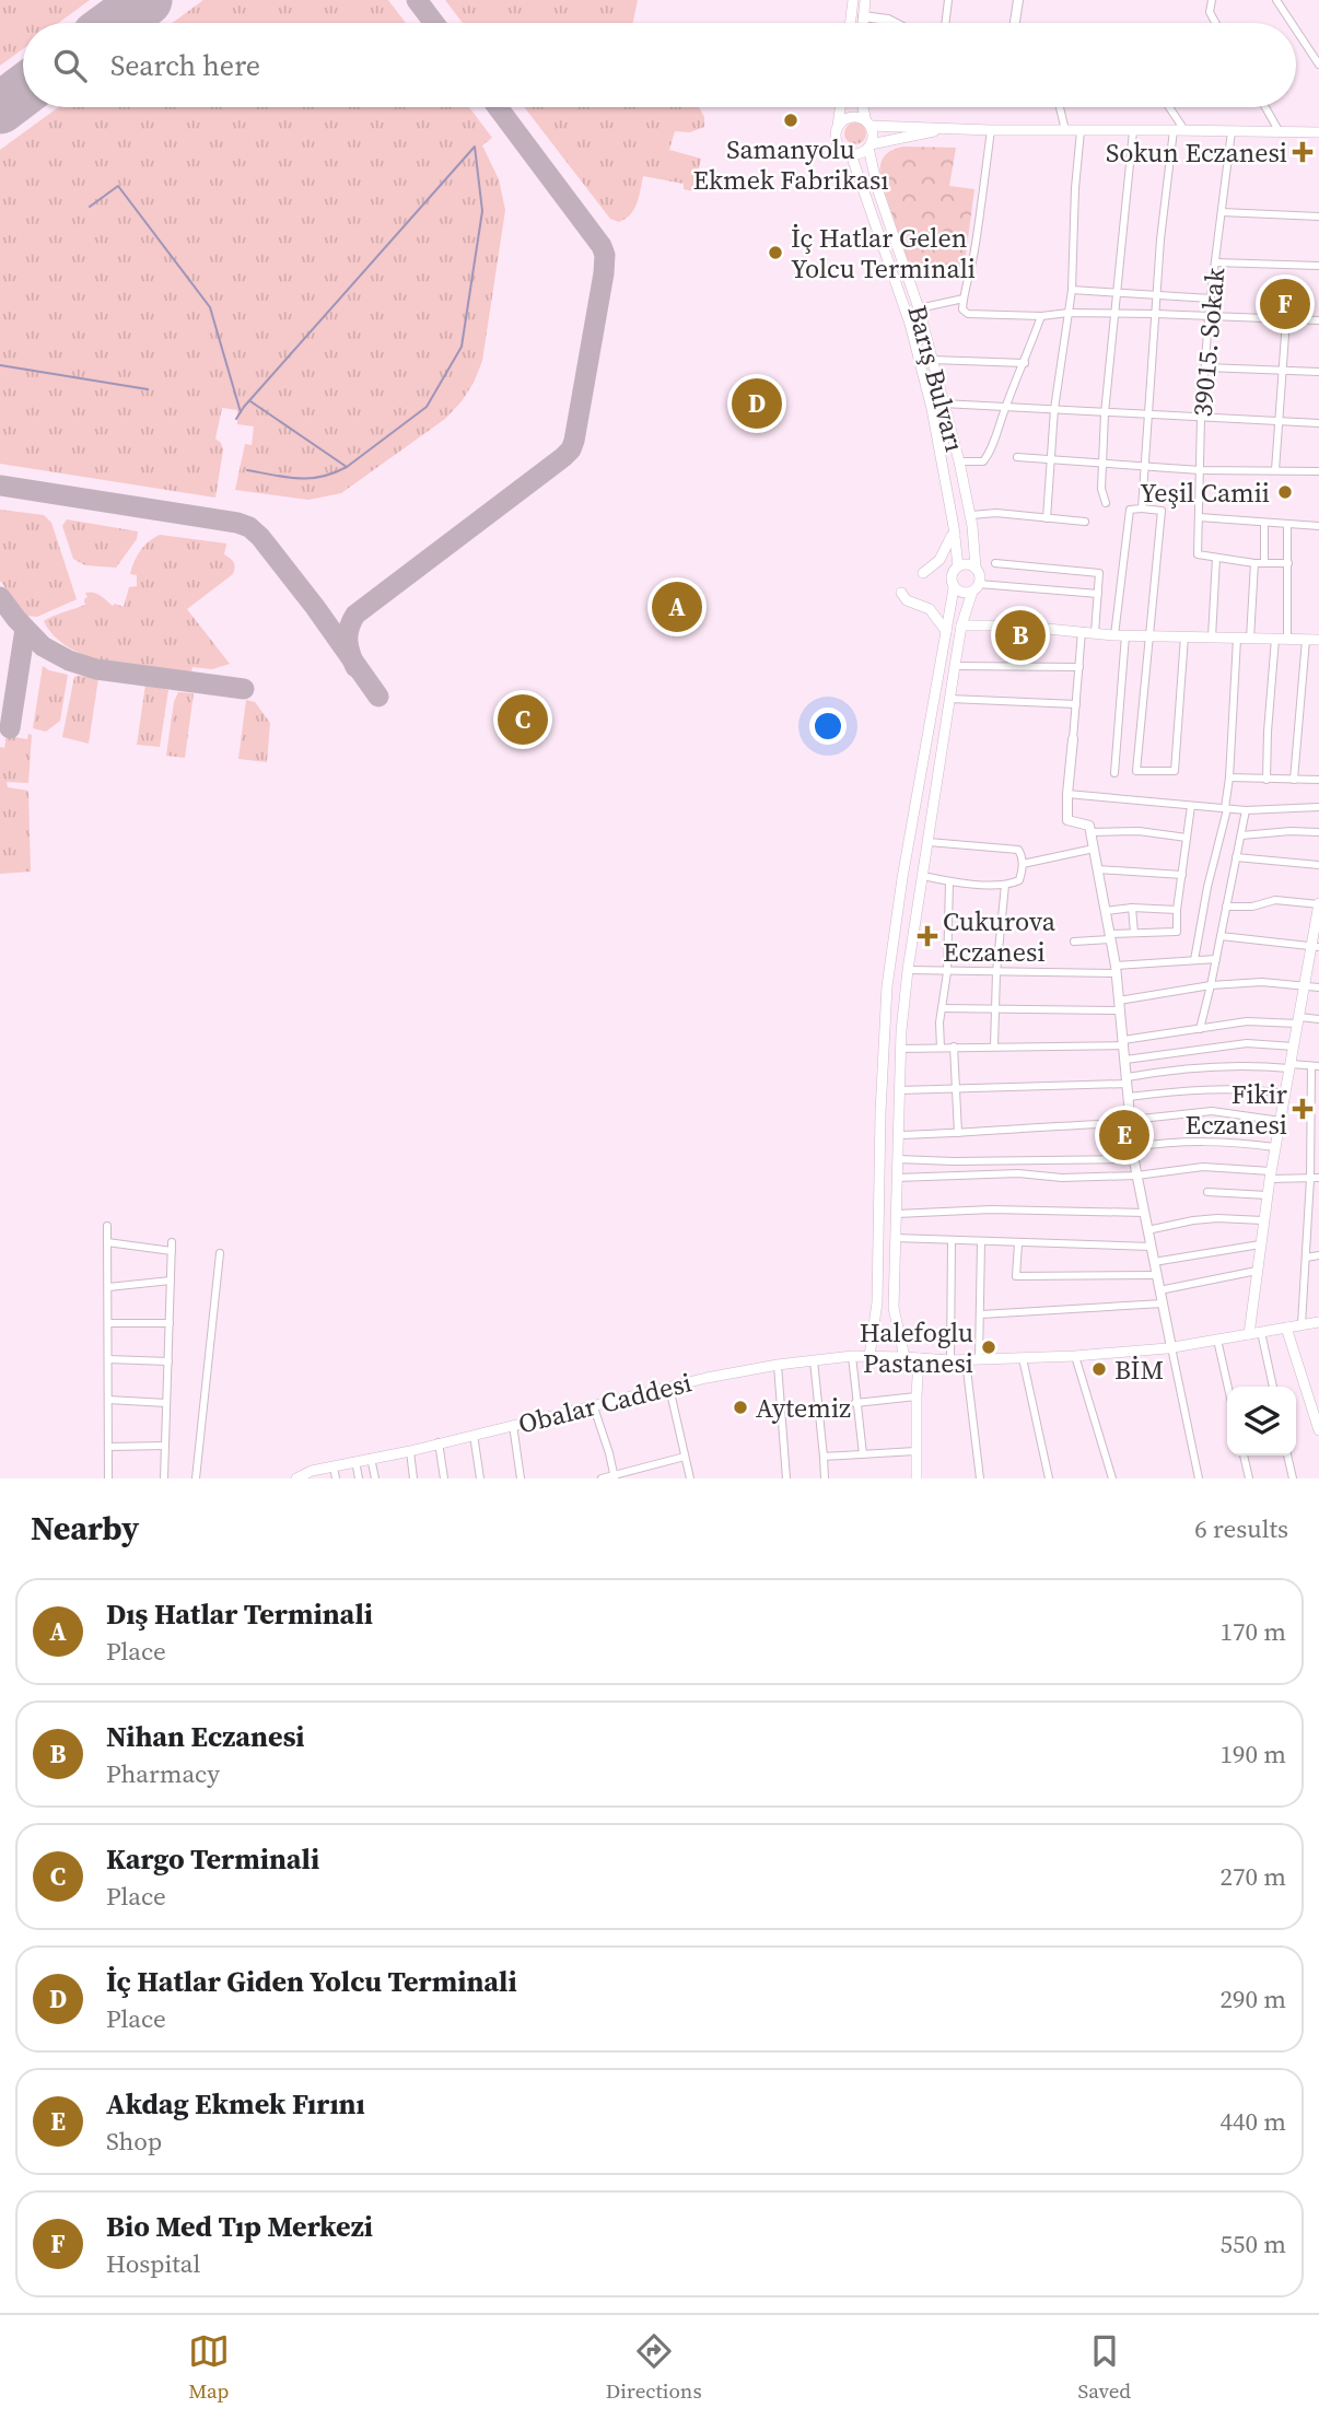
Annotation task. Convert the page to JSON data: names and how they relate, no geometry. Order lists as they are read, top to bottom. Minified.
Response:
{"streets":{"main road":["Barış Bulvarı","Obalar Caddesi"],"street":["39015. Sokak"]},"places":{"other":["Samanyolu Ekmek Fabrikası","İç Hatlar Gelen Yolcu Terminali","Yeşil Camii","Halefoglu Pastanesi","BİM","Aytemiz"],"health":["Sokun Eczanesi","Cukurova Eczanesi","Fikir Eczanesi"]},"page":{"search":"Search here","pins":["F","D","A","B","C","E"],"heading":["Nearby","6 results"],"list":[{"mark":"A","name":"Dış Hatlar Terminali","note":"Place","value":"170 m"},{"mark":"B","name":"Nihan Eczanesi","note":"Pharmacy","value":"190 m"},{"mark":"C","name":"Kargo Terminali","note":"Place","value":"270 m"},{"mark":"D","name":"İç Hatlar Giden Yolcu Terminali","note":"Place","value":"290 m"},{"mark":"E","name":"Akdag Ekmek Fırını","note":"Shop","value":"440 m"},{"mark":"F","name":"Bio Med Tıp Merkezi","note":"Hospital","value":"550 m"}],"nav":["Map","Directions","Saved"]}}
